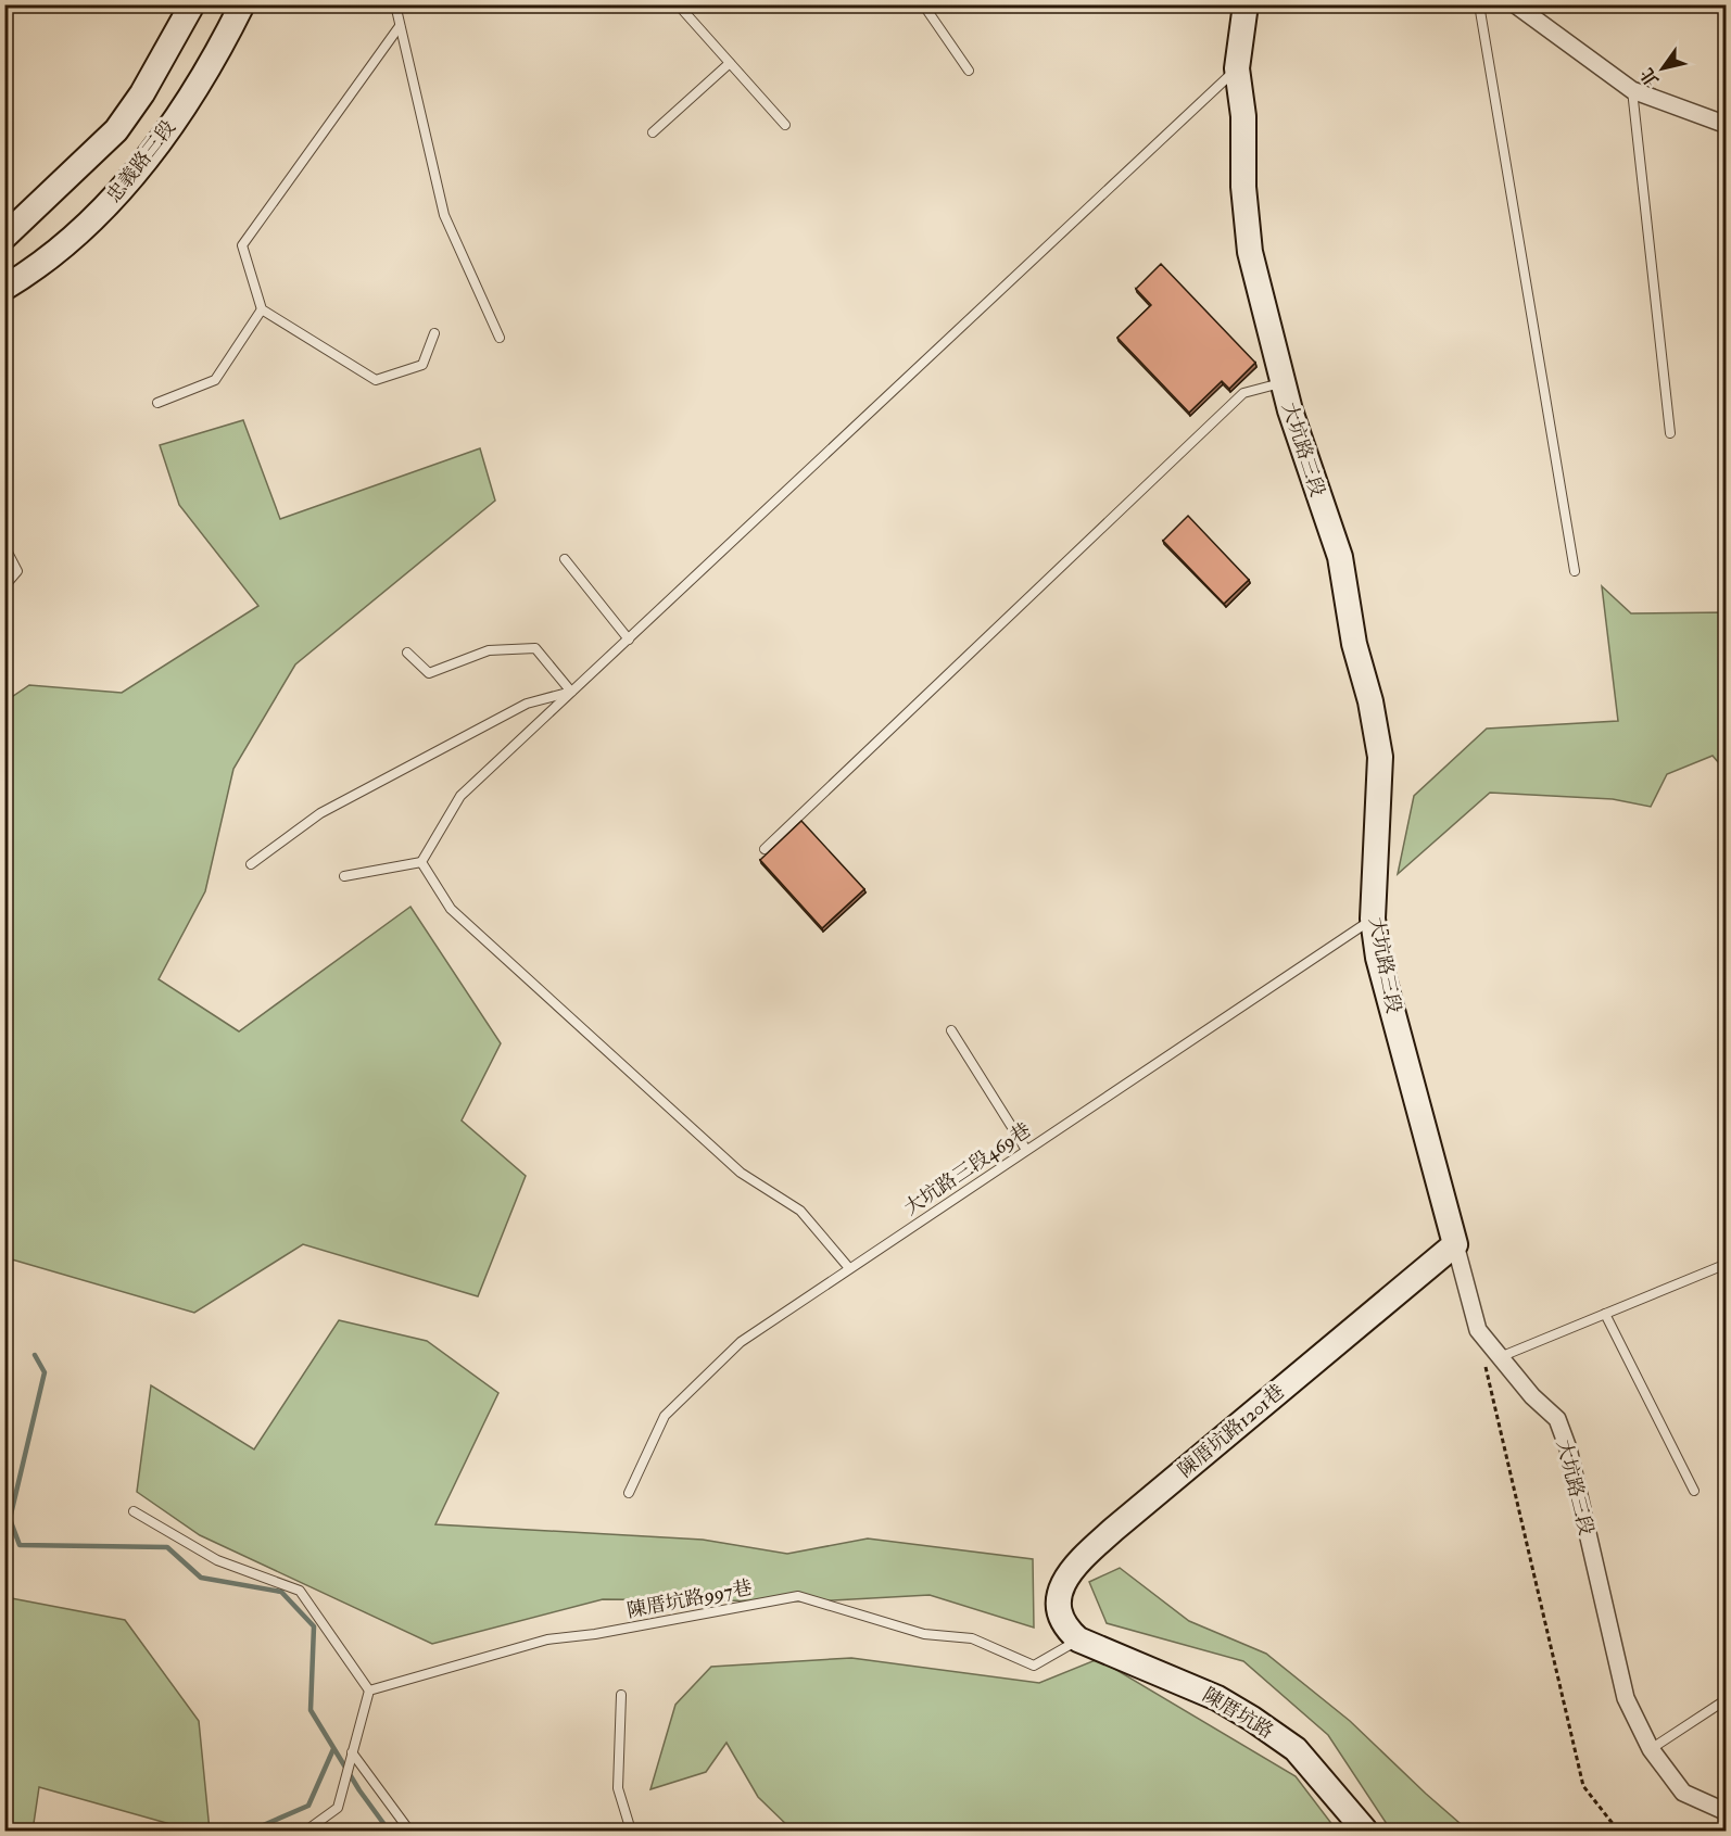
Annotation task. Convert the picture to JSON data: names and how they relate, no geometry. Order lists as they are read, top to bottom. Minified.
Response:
{"streets":{"street":["忠義路三段","大坑路三段","陳厝坑路1201巷","陳厝坑路"],"lane":["大坑路三段469巷","陳厝坑路997巷"]},"crossings":[["大坑路三段","大坑路三段469巷"],["大坑路三段","陳厝坑路1201巷"],["陳厝坑路1201巷","陳厝坑路997巷"],["陳厝坑路1201巷","陳厝坑路"],["陳厝坑路997巷","陳厝坑路"]],"north":"bottom left"}
